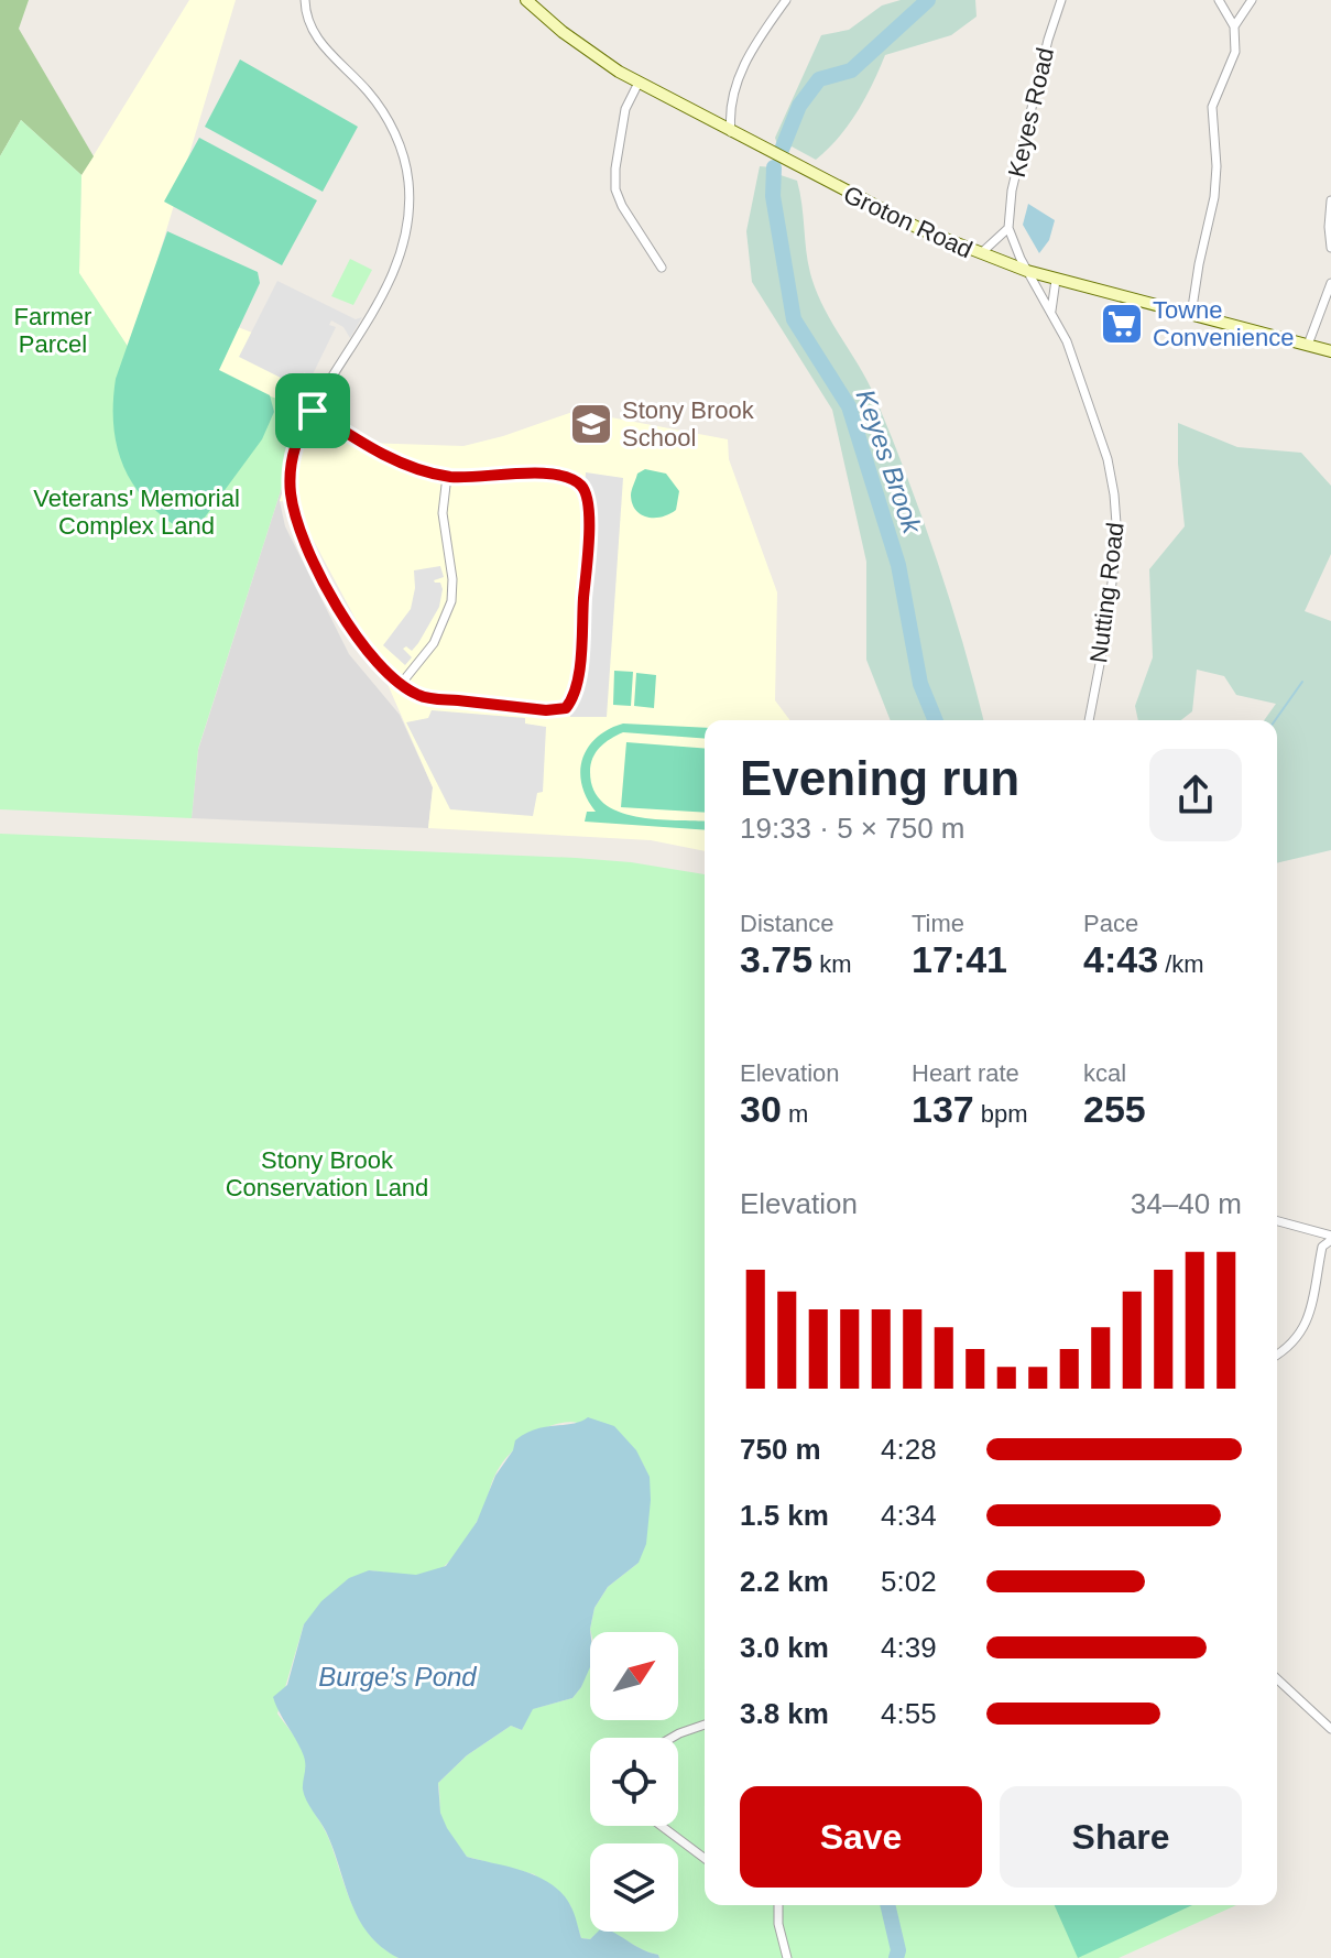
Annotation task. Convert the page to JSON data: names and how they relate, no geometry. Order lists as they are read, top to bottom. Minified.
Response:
{"streets":{"main road":["Groton Road"],"street":["Keyes Road","Nutting Road"]},"crossings":[["Keyes Road","Groton Road"],["Keyes Road","Nutting Road"],["Groton Road","Nutting Road"]],"water":["Keyes Brook","Burge's Pond"],"parks":["Farmer Parcel","Veterans' Memorial Complex Land","Stony Brook Conservation Land"],"places":{"supermarket":["Towne Convenience"],"school or university":["Stony Brook School"]},"north":"top right","page":{"heading":["Evening run","19:33 · 5 × 750 m"],"stats":[["Distance","3.75 km"],["Time","17:41"],["Pace","4:43 /km"],["Elevation","30 m"],["Heart rate","137 bpm"],["kcal","255"]],"chart":["Elevation","34–40 m"],"list":[{"name":"750 m","note":"4:28"},{"name":"1.5 km","note":"4:34"},{"name":"2.2 km","note":"5:02"},{"name":"3.0 km","note":"4:39"},{"name":"3.8 km","note":"4:55"}],"buttons":["Save","Share"]}}
